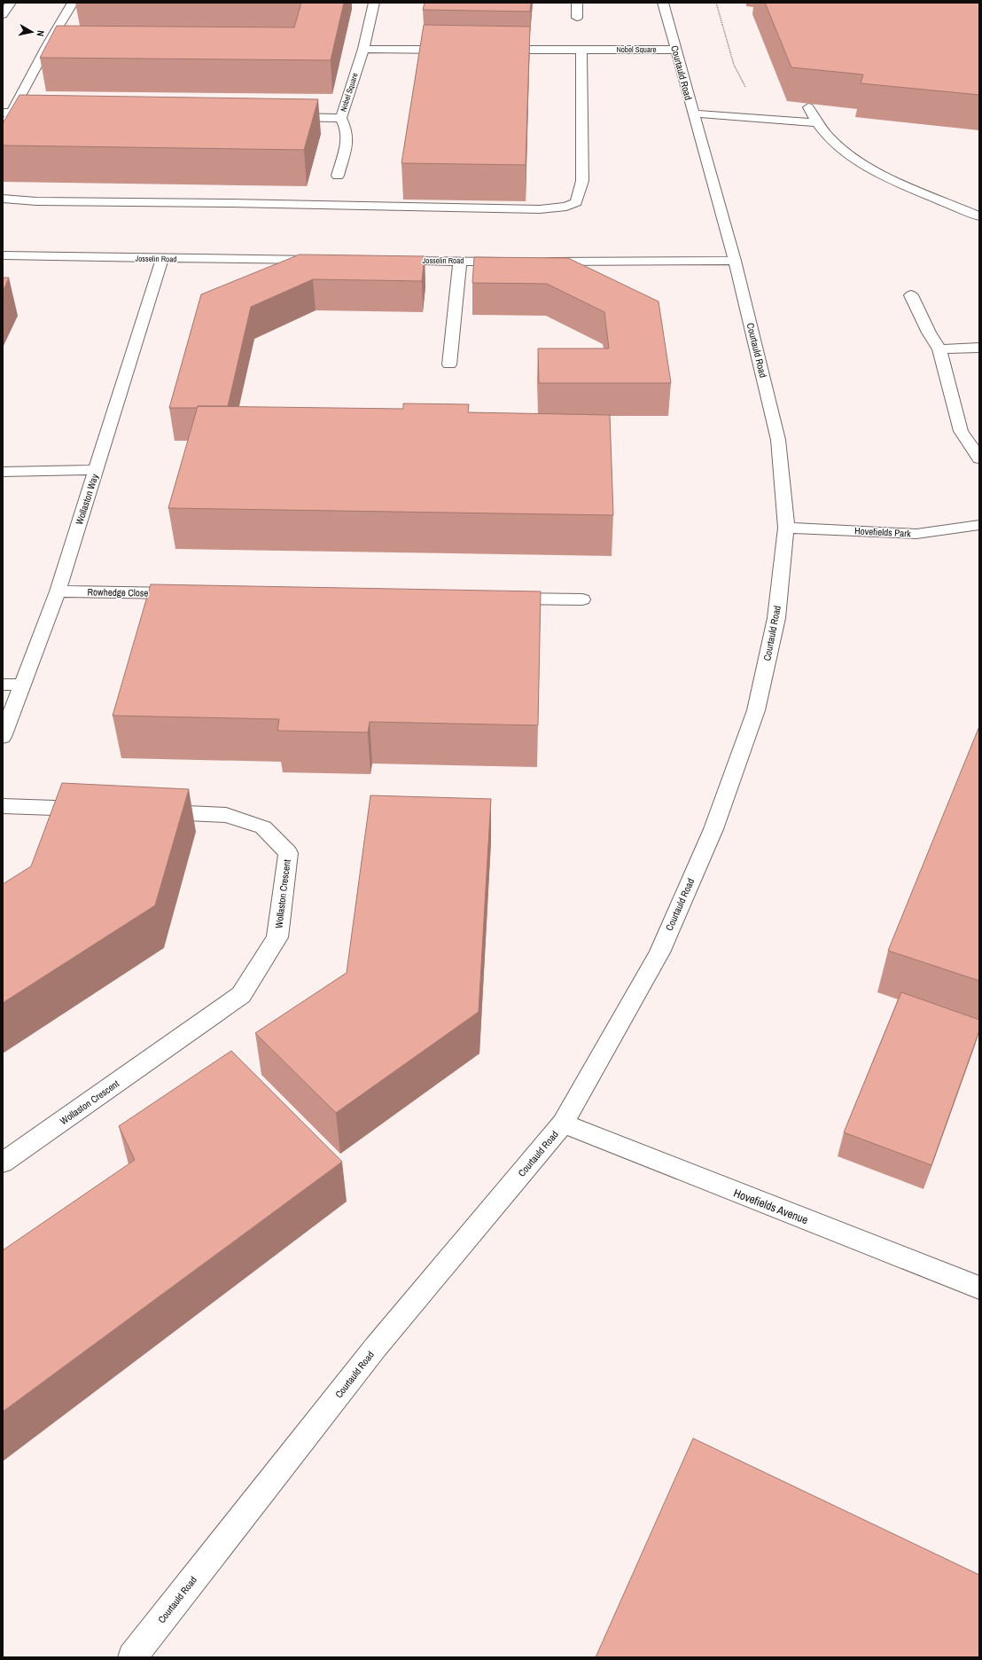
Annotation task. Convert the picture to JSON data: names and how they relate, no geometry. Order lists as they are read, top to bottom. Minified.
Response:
{"streets":{"street":["Nobel Square","Courtauld Road","Josselin Road","Wollaston Way","Hovefields Park","Rowhedge Close","Wollaston Crescent","Hovefields Avenue"]},"crossings":[["Nobel Square","Courtauld Road"],["Courtauld Road","Hovefields Park"],["Courtauld Road","Hovefields Avenue"],["Josselin Road","Wollaston Way"],["Wollaston Way","Rowhedge Close"]],"north":"right"}
